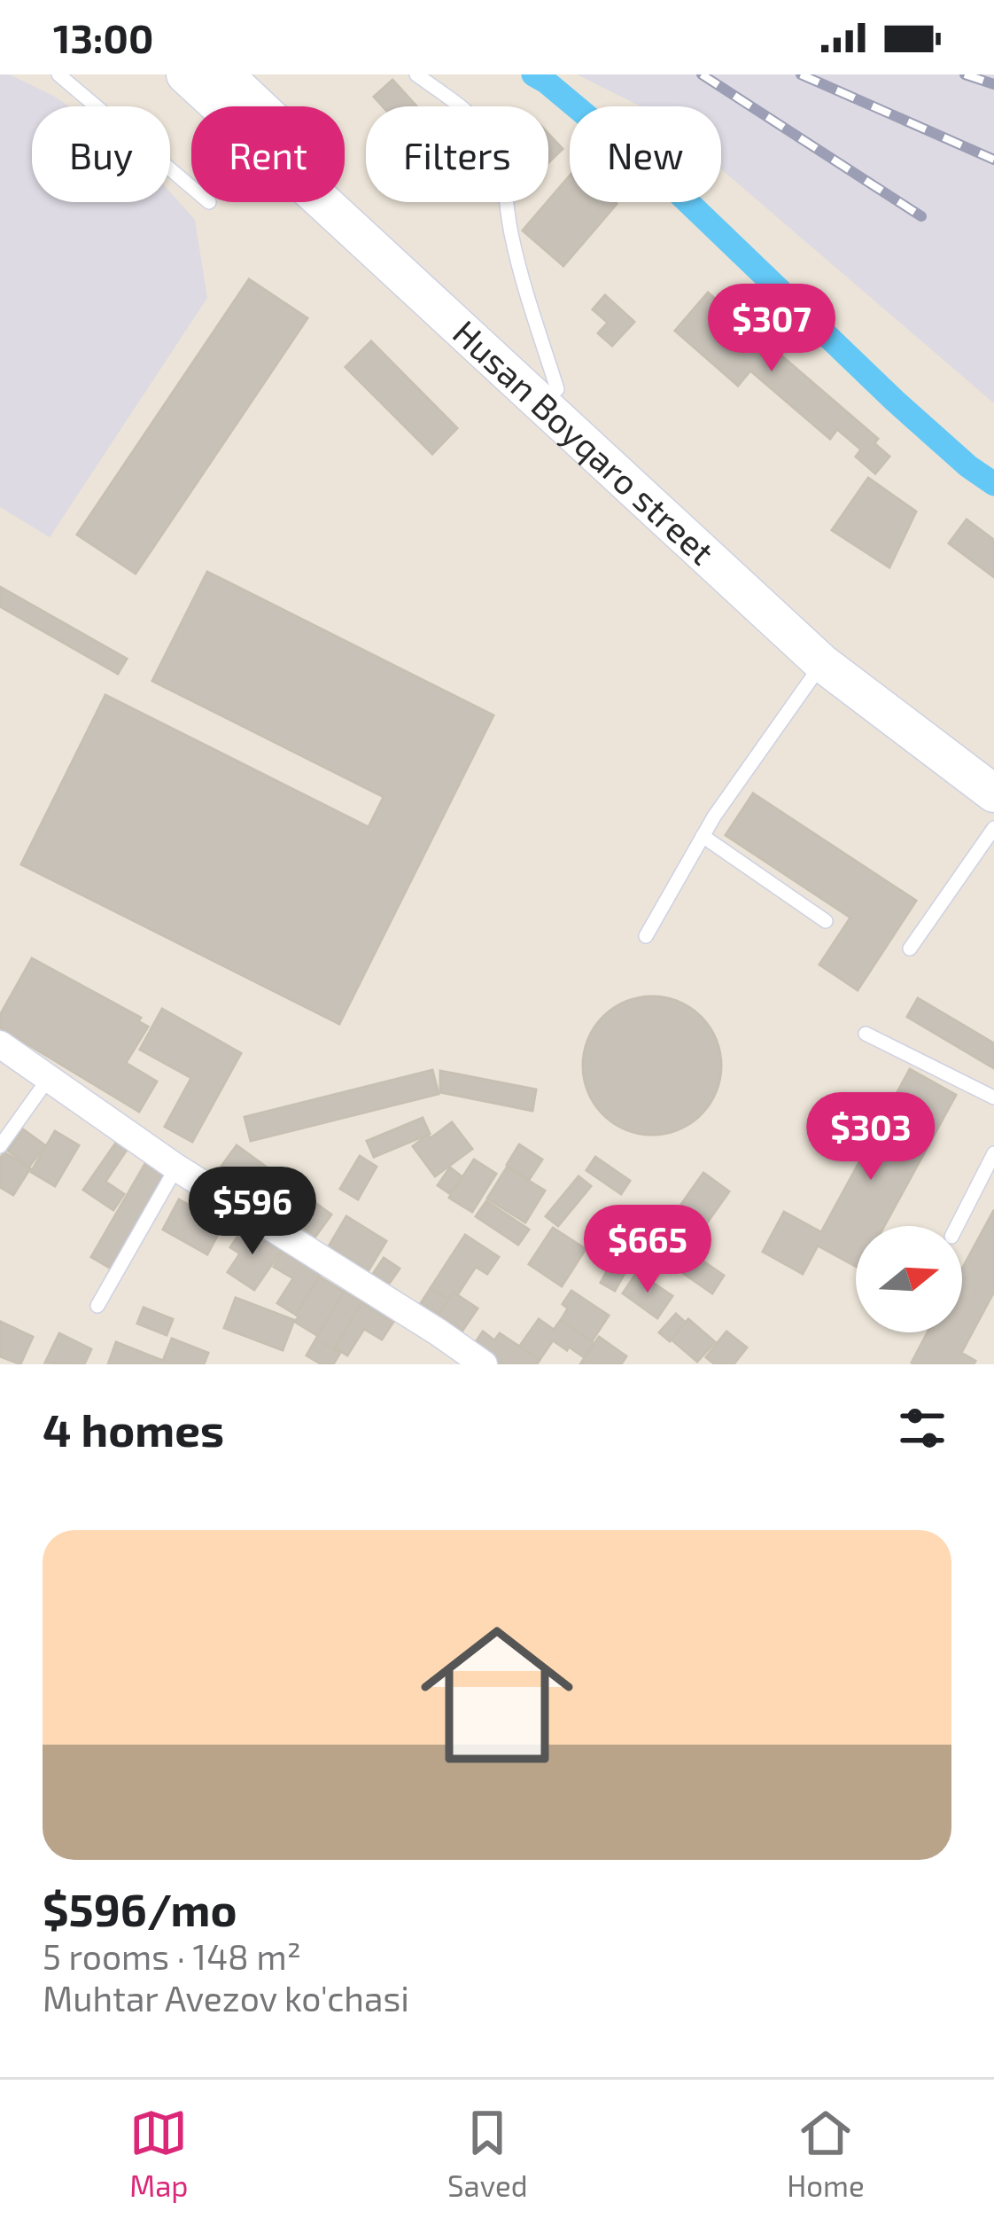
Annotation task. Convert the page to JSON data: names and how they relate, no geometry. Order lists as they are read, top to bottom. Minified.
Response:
{"streets":{"main road":["Husan Boyqaro street"]},"north":"right","page":{"status":"13:00","chip":["Buy","Rent","Filters","New"],"price":["$307","$303","$596","$665"],"heading":"4 homes","list":[{"name":"$596/mo","note":"5 rooms · 148 m² · Muhtar Avezov ko'chasi"}],"tabs":["Map","Saved","Home"]}}
